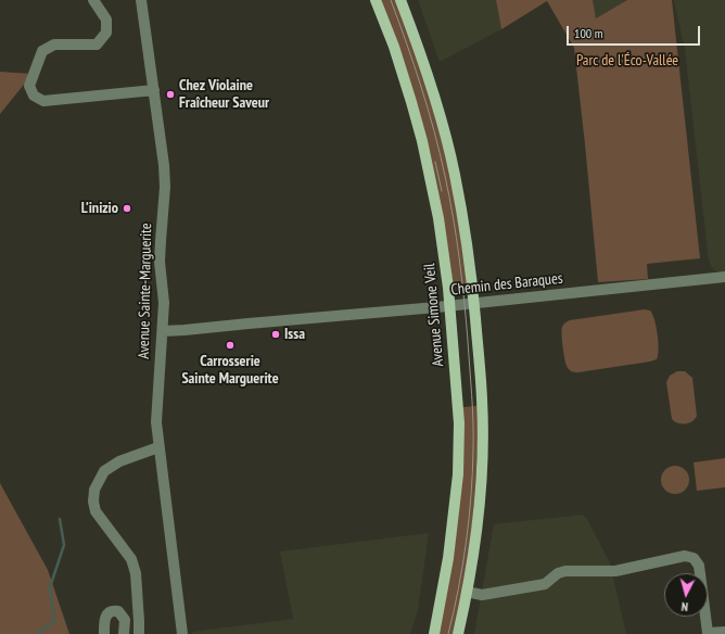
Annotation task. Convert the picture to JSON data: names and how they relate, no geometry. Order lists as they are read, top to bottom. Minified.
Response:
{"streets":{"main road":["Avenue Simone Veil"],"street":["Chemin des Baraques","Avenue Sainte-Marguerite"]},"crossings":[["Chemin des Baraques","Avenue Sainte-Marguerite"],["Chemin des Baraques","Avenue Simone Veil"]],"parks":["Parc de l'Éco-Vallée"],"places":["Chez Violaine Fraîcheur Saveur","L’inizio","Issa","Carrosserie Sainte Marguerite"],"scale_bar":"100 m","north":"bottom"}
